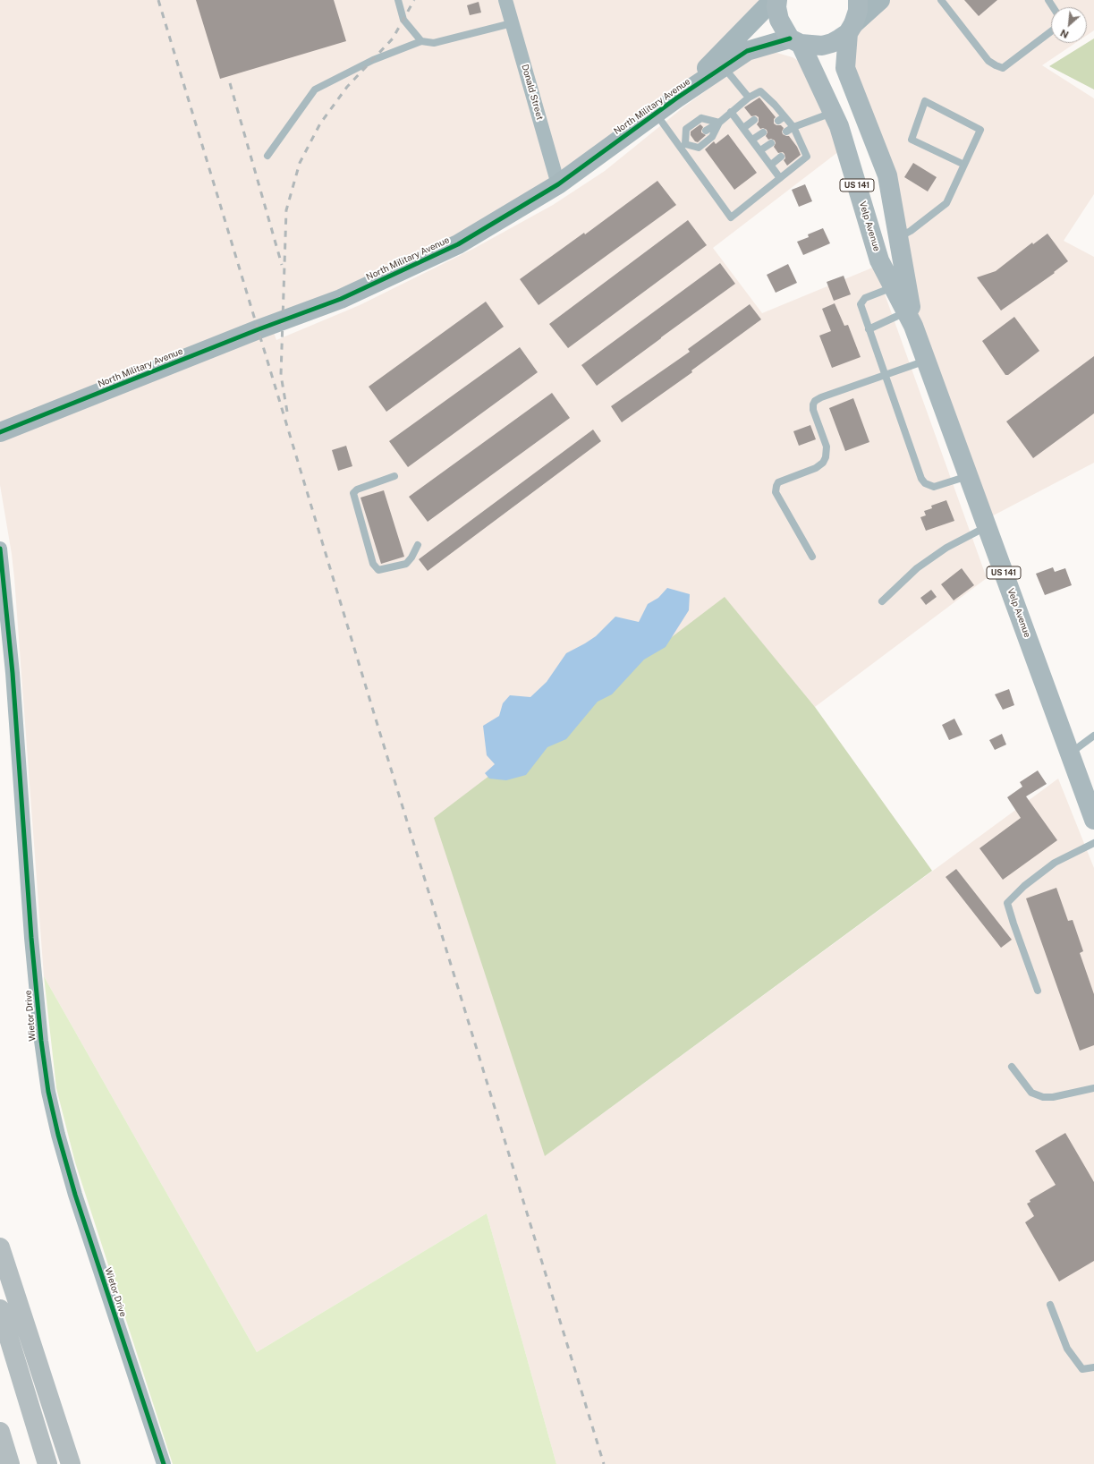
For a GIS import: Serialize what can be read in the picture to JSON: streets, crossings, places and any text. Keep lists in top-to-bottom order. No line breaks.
{"streets":{"main road":["US 141","Velp Avenue"],"street":["Donald Street","North Military Avenue","Wietor Drive"]},"crossings":[["Donald Street","North Military Avenue"],["North Military Avenue","Velp Avenue"]],"north":"bottom left"}
